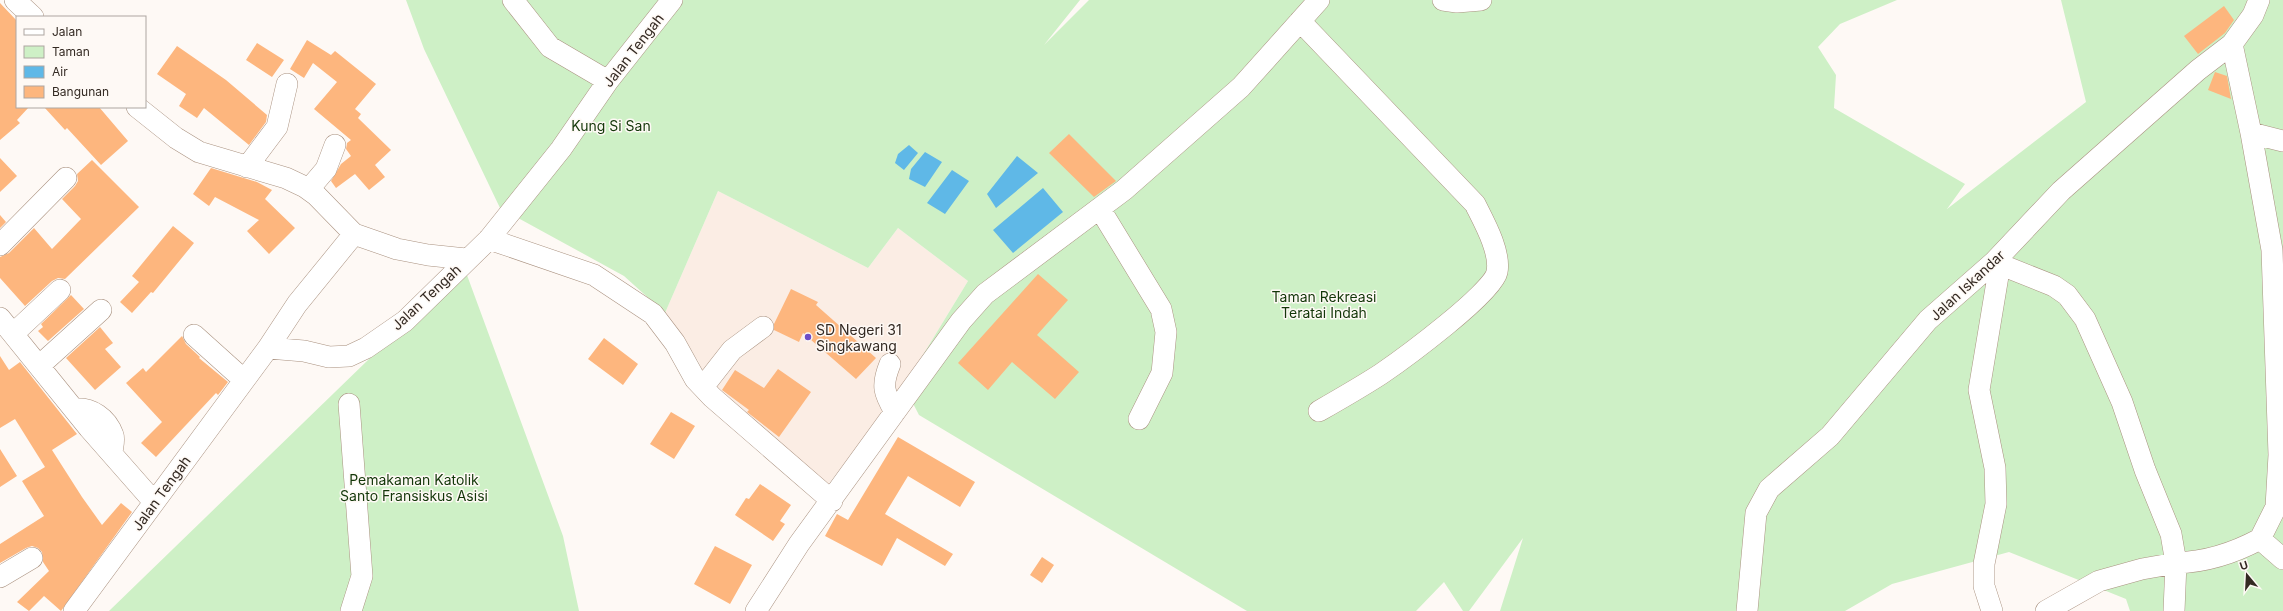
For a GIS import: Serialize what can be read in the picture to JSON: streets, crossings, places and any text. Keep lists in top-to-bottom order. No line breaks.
{"streets":{"street":["Jalan Tengah","Jalan Iskandar"]},"parks":["Kung Si San","Taman Rekreasi Teratai Indah","Pemakaman Katolik Santo Fransiskus Asisi"],"places":["SD Negeri 31 Singkawang"],"legend":["Jalan","Taman","Air","Bangunan"],"north":"top"}
